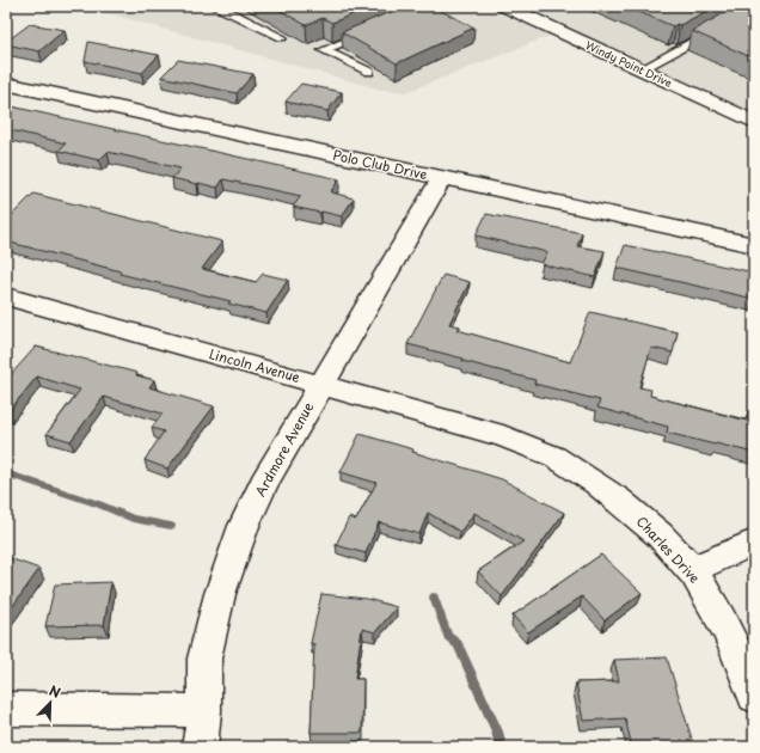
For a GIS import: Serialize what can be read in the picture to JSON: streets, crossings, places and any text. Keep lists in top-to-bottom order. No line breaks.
{"streets":{"street":["Windy Point Drive","Polo Club Drive","Lincoln Avenue","Ardmore Avenue","Charles Drive"]},"crossings":[["Polo Club Drive","Ardmore Avenue"],["Lincoln Avenue","Ardmore Avenue"],["Lincoln Avenue","Charles Drive"]],"north":"top right"}
